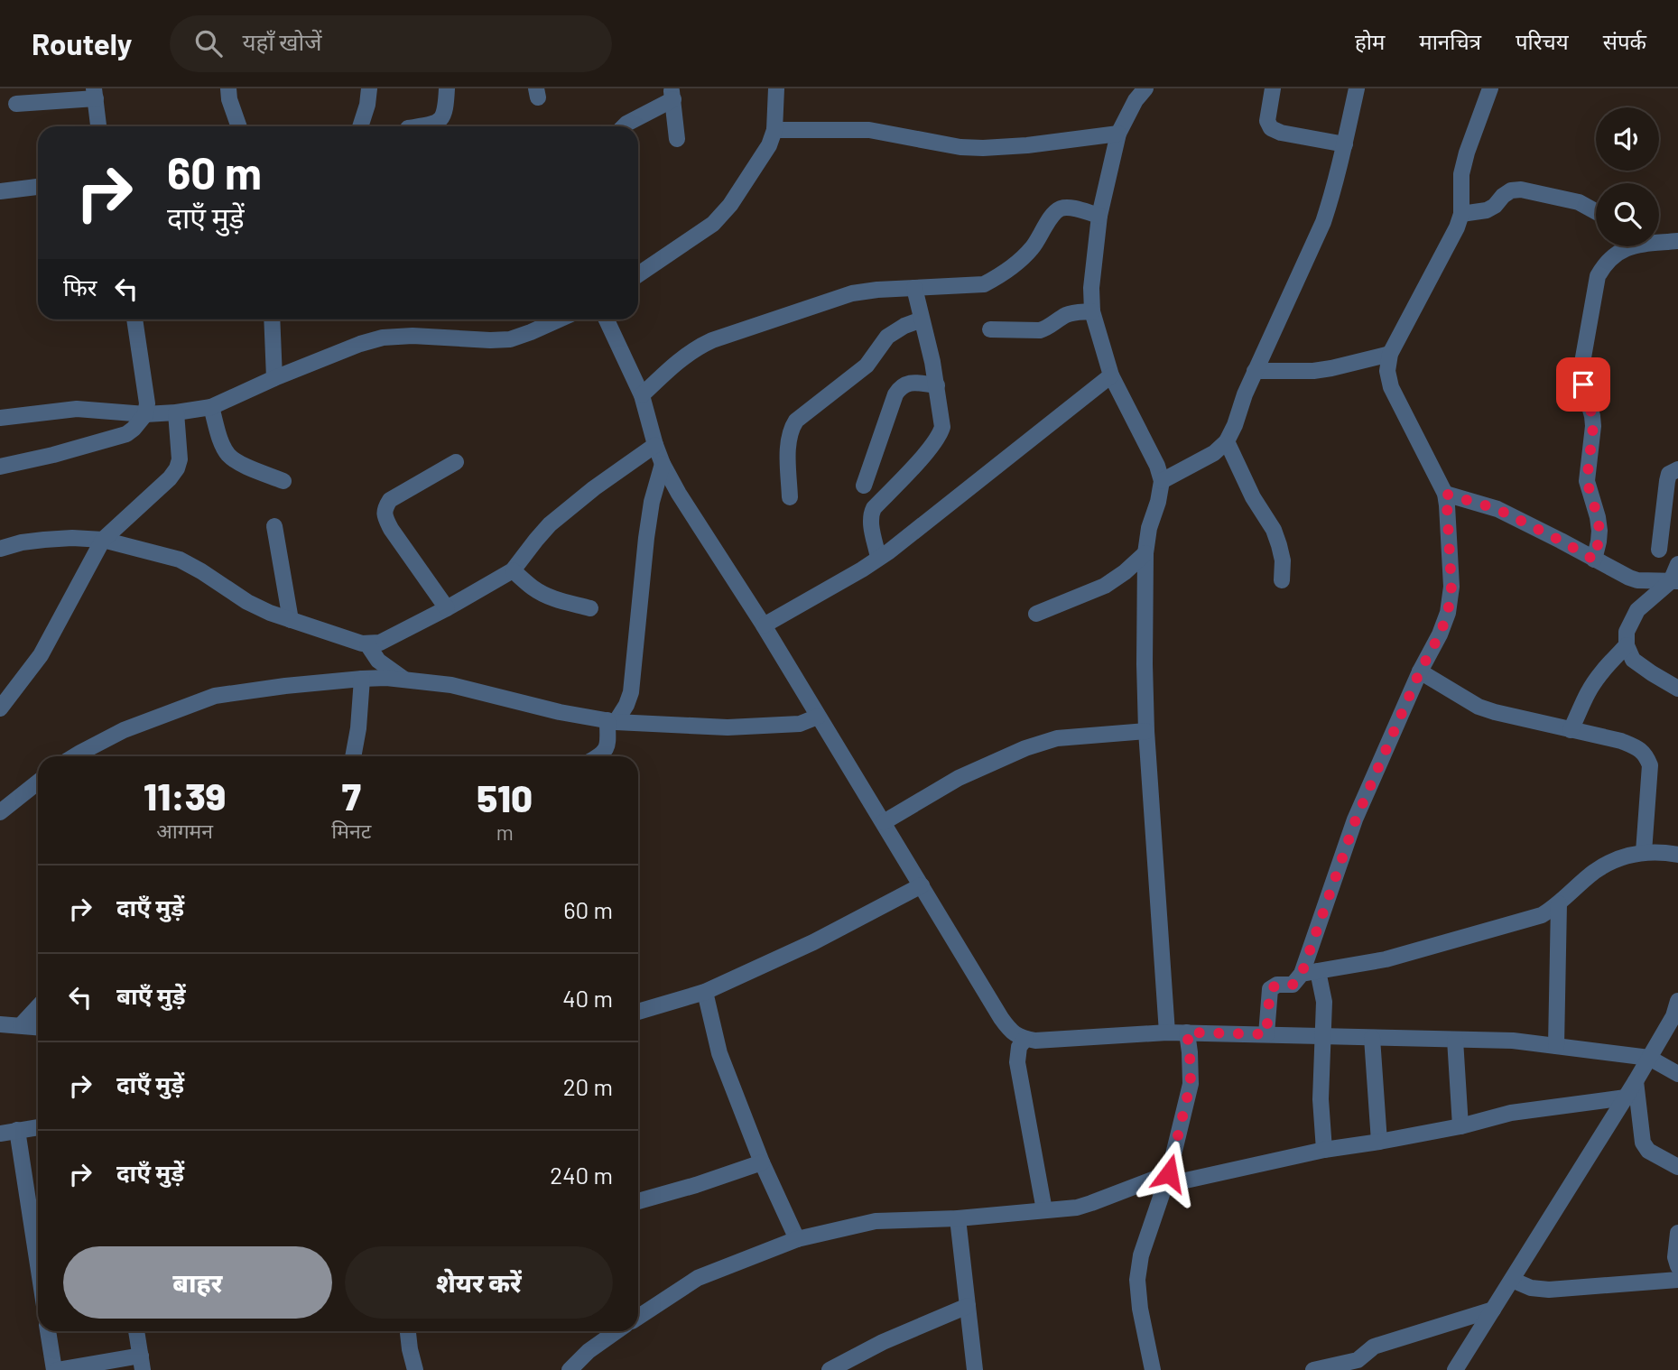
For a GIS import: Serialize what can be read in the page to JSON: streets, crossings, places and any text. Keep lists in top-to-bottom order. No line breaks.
{"page":{"header":"Routely","search":"यहाँ खोजें","nav":["होम","मानचित्र","परिचय","संपर्क"],"turn":["60 m","दाएँ मुड़ें"],"then":"फिर","eta":["11:39","आगमन","7","मिनट","510","m"],"list":[{"name":"दाएँ मुड़ें","value":"60 m"},{"name":"बाएँ मुड़ें","value":"40 m"},{"name":"दाएँ मुड़ें","value":"20 m"},{"name":"दाएँ मुड़ें","value":"240 m"}],"buttons":["बाहर","शेयर करें"]}}
